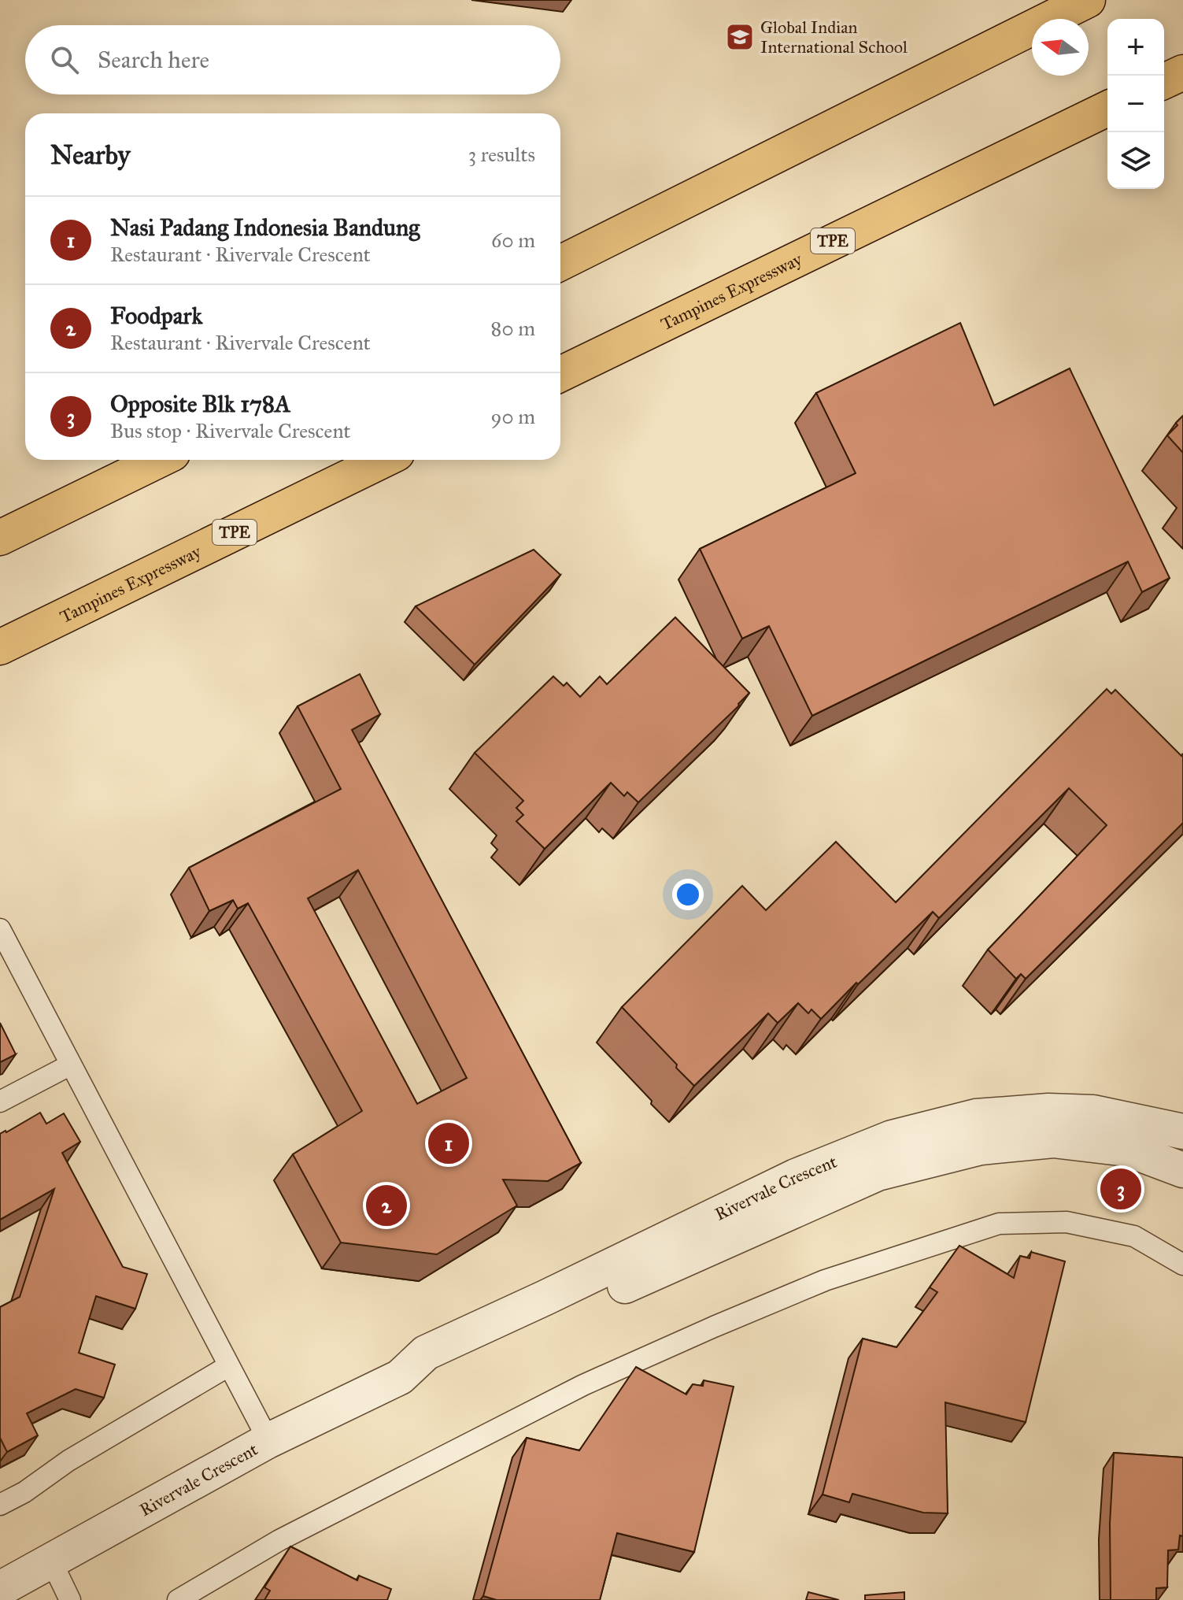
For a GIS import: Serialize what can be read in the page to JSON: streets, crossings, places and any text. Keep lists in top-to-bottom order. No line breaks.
{"streets":{"highway":["TPE","Tampines Expressway"],"street":["Rivervale Crescent"]},"places":{"school or university":["Global Indian International School"]},"north":"left","page":{"map_buttons":["+","−"],"search":"Search here","heading":["Nearby","3 results"],"list":[{"mark":"1","name":"Nasi Padang Indonesia Bandung","note":"Restaurant · Rivervale Crescent","value":"60 m"},{"mark":"2","name":"Foodpark","note":"Restaurant · Rivervale Crescent","value":"80 m"},{"mark":"3","name":"Opposite Blk 178A","note":"Bus stop · Rivervale Crescent","value":"90 m"}],"pins":["1","3","2"]}}
